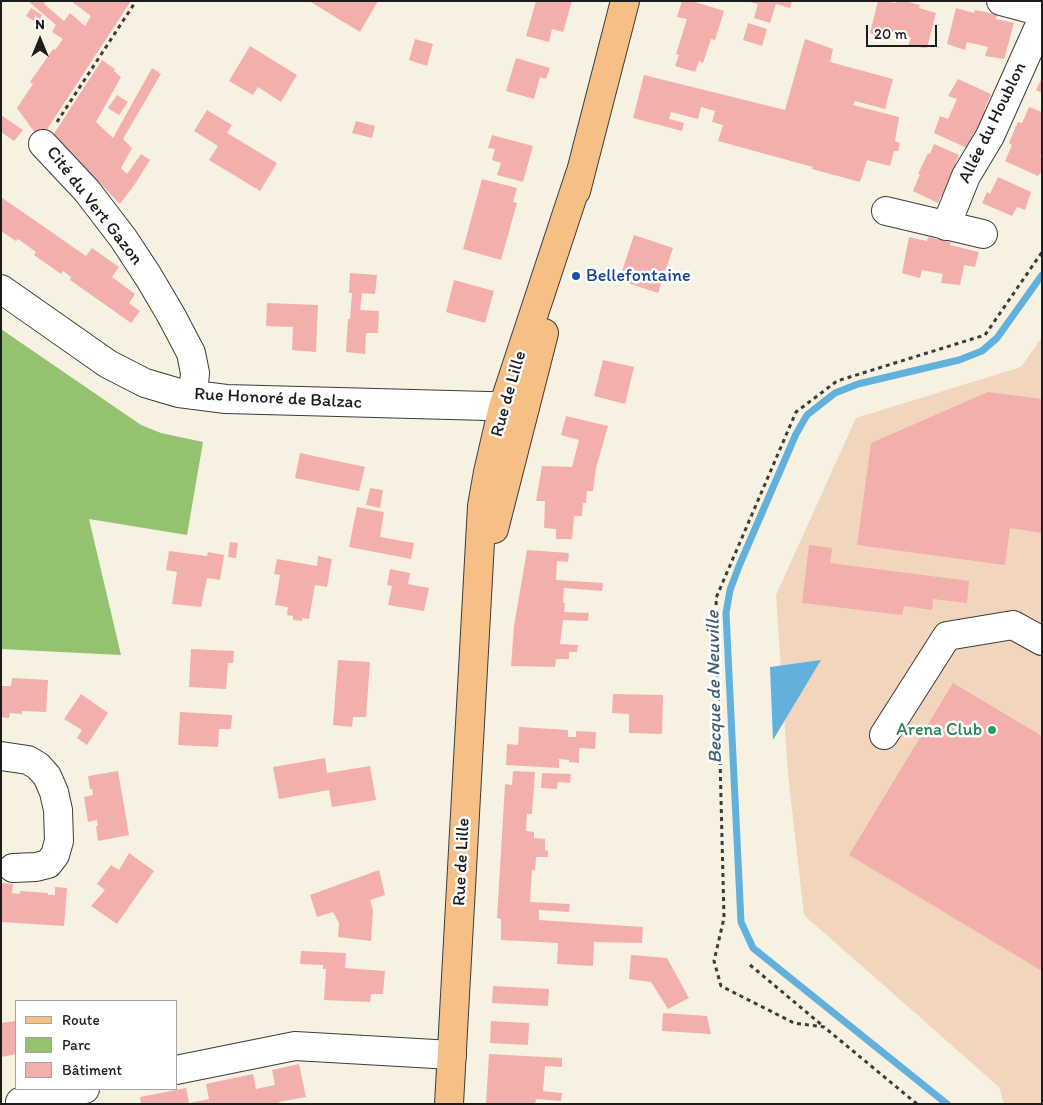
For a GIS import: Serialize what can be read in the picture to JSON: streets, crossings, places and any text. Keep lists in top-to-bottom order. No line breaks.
{"streets":{"main road":["Rue de Lille"],"street":["Allée du Houblon","Cité du Vert Gazon","Rue Honoré de Balzac"]},"crossings":[["Cité du Vert Gazon","Rue Honoré de Balzac"],["Rue de Lille","Rue Honoré de Balzac"]],"water":["Becque de Neuville"],"places":["Bellefontaine","Arena Club"],"legend":["Route","Parc","Bâtiment"],"scale_bar":"20 m","north":"top"}
